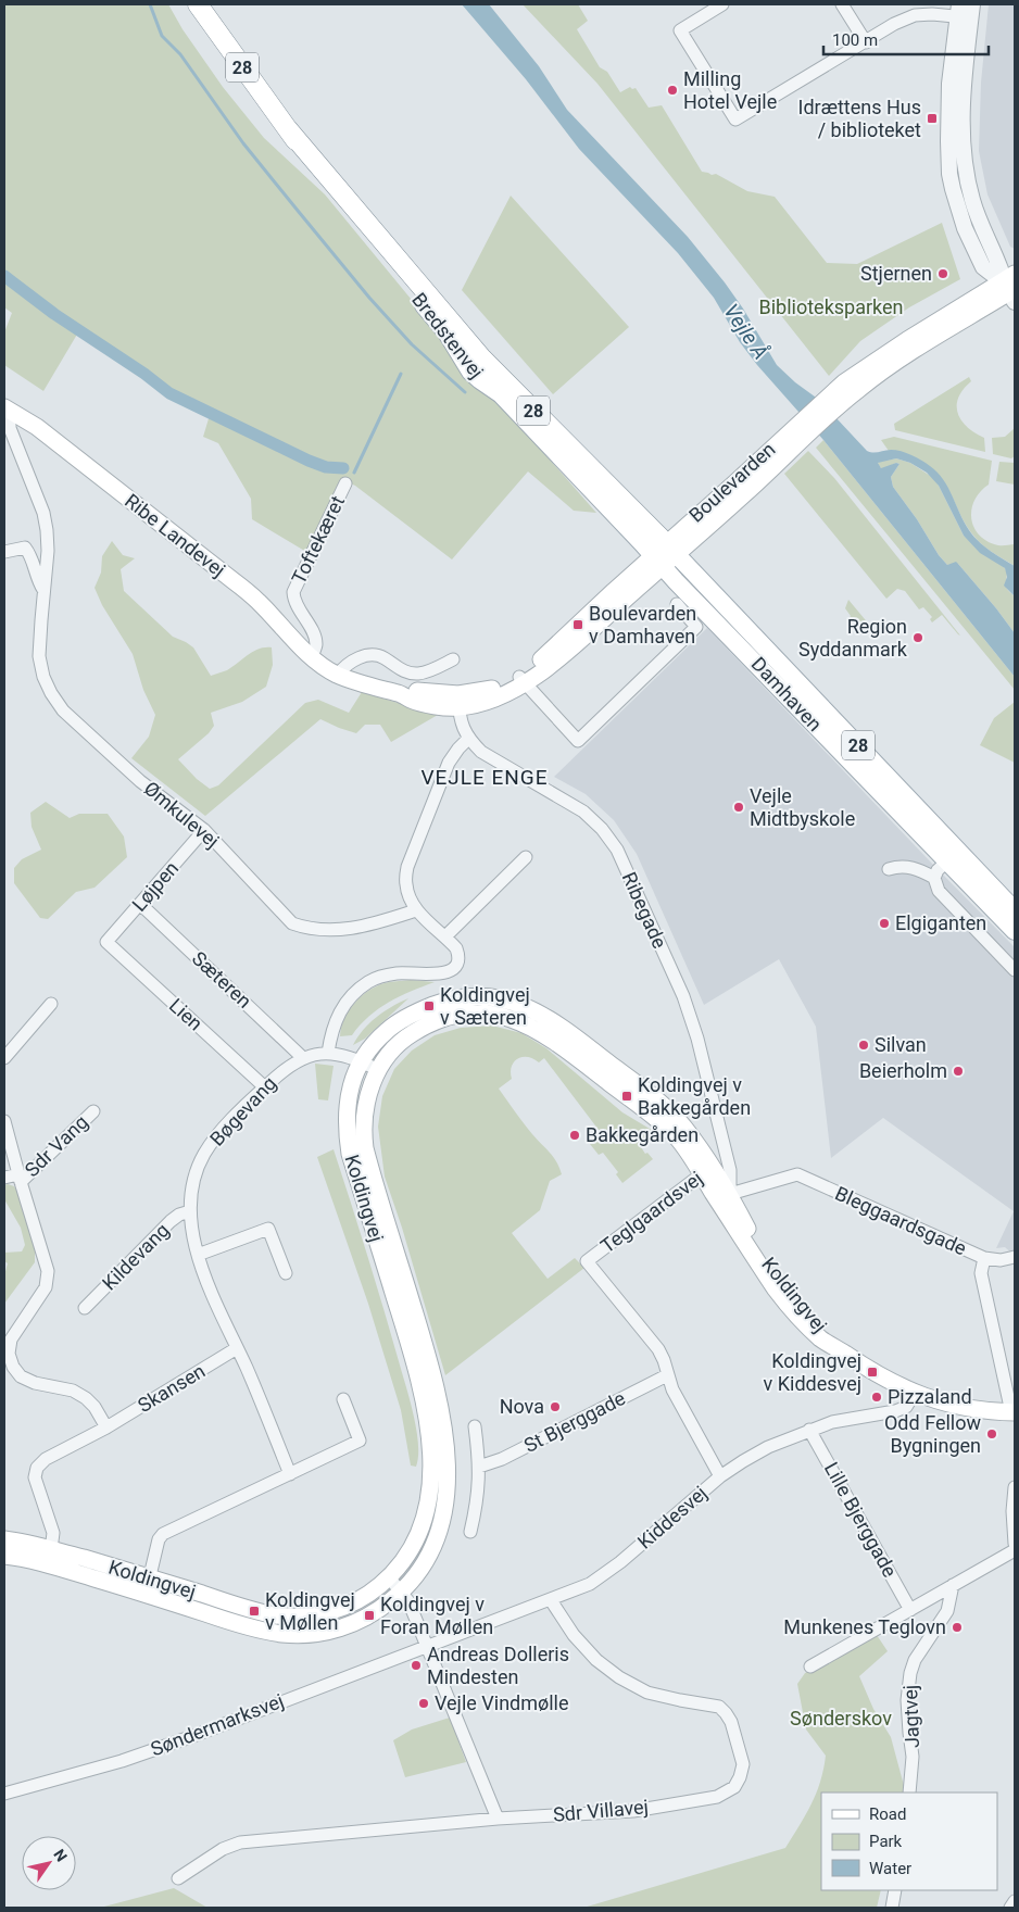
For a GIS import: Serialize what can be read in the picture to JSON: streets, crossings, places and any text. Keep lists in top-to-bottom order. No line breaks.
{"streets":{"highway":["28","Bredstenvej"],"main road":["Boulevarden","Ribe Landevej","Damhaven","Koldingvej"],"street":["Toftekæret","Ømkulevej","Løjpen","Ribegade","Sæteren","Lien","Bøgevang","Sdr Vang","Teglgaardsvej","Bleggaardsgade","Kildevang","Skansen","St Bjerggade","Kiddesvej","Lille Bjerggade","Jagtvej","Søndermarksvej","Sdr Villavej"]},"crossings":[["Bredstenvej","Boulevarden"],["Bredstenvej","Damhaven"],["Boulevarden","Ribe Landevej"],["Boulevarden","Damhaven"],["Ribe Landevej","Toftekæret"],["Ribe Landevej","Ømkulevej"],["Ømkulevej","Løjpen"],["Løjpen","Sæteren"],["Løjpen","Lien"],["Ribegade","Koldingvej"],["Ribegade","Bleggaardsgade"],["Sæteren","Bøgevang"],["Lien","Bøgevang"],["Bøgevang","Koldingvej"],["Bøgevang","Kildevang"],["Bøgevang","Skansen"],["Sdr Vang","Skansen"],["Koldingvej","Teglgaardsvej"],["Koldingvej","Bleggaardsgade"],["Koldingvej","Kiddesvej"],["Teglgaardsvej","St Bjerggade"],["Teglgaardsvej","Kiddesvej"],["Kiddesvej","Lille Bjerggade"],["Kiddesvej","Søndermarksvej"],["Kiddesvej","Sdr Villavej"]],"districts":["VEJLE ENGE"],"water":["Vejle Å"],"parks":["Biblioteksparken","Sønderskov"],"places":{"other":["Milling Hotel Vejle","Stjernen","Region Syddanmark","Vejle Midtbyskole","Elgiganten","Silvan","Beierholm","Bakkegården","Pizzaland","Nova","Odd Fellow Bygningen","Munkenes Teglovn","Andreas Dolleris Mindesten","Vejle Vindmølle"],"transit":["Idrættens Hus / biblioteket","Boulevarden v Damhaven","Koldingvej v Sæteren","Koldingvej v Bakkegården","Koldingvej v Kiddesvej","Koldingvej v Møllen","Koldingvej v Foran Møllen"]},"legend":["Road","Park","Water"],"scale_bar":"100 m","north":"top right"}
